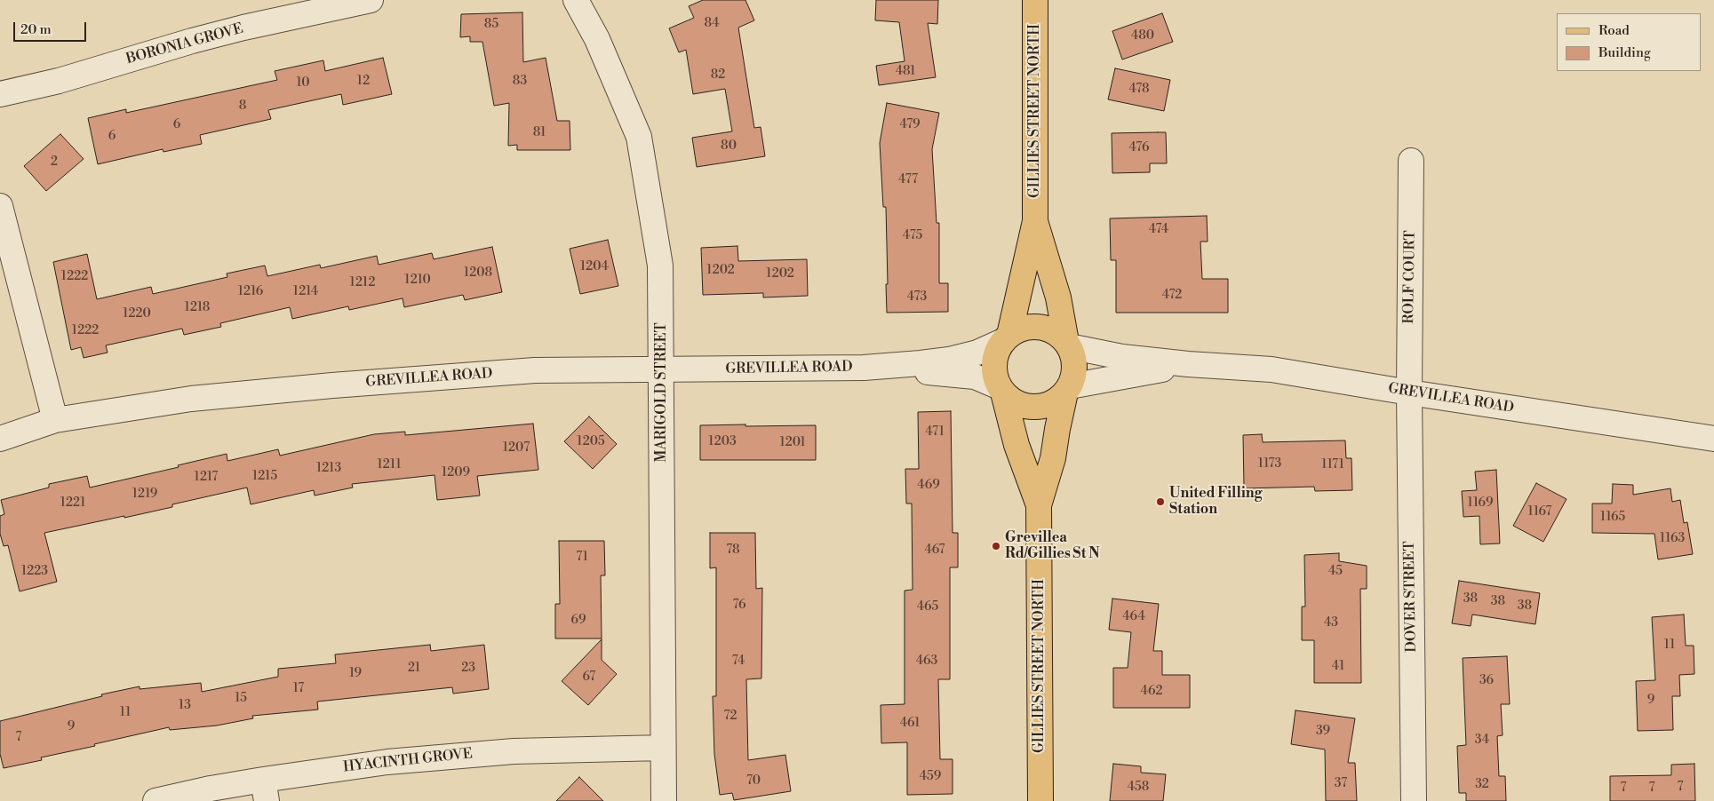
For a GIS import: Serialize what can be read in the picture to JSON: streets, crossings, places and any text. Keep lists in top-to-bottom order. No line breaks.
{"streets":{"main road":["GILLIES STREET NORTH"],"street":["BORONIA GROVE","ROLF COURT","GREVILLEA ROAD","MARIGOLD STREET","DOVER STREET","HYACINTH GROVE"]},"crossings":[["GILLIES STREET NORTH","GREVILLEA ROAD"],["ROLF COURT","GREVILLEA ROAD"],["ROLF COURT","DOVER STREET"],["GREVILLEA ROAD","MARIGOLD STREET"],["GREVILLEA ROAD","DOVER STREET"],["MARIGOLD STREET","HYACINTH GROVE"]],"places":["United Filling Station","Grevillea Rd/Gillies St N"],"house_numbers":["84","85","480","481","82","12","83","10","478","8","6","479","81","6","80","476","2","477","474","475","1204","1202","1208","1202","1222","1210","1212","1216","1214","472","473","1218","1220","1222","471","1205","1203","1201","1207","1173","1211","1171","1213","1209","1215","1217","469","1219","1221","1169","1167","1165","1163","78","467","71","1223","45","38","38","76","38","465","464","69","43","11","74","463","41","21","23","19","67","36","17","462","15","9","13","11","72","461","9","39","7","34","459","70","37","32","458","7","7","7"],"legend":["Road","Building"],"scale_bar":"20 m"}
